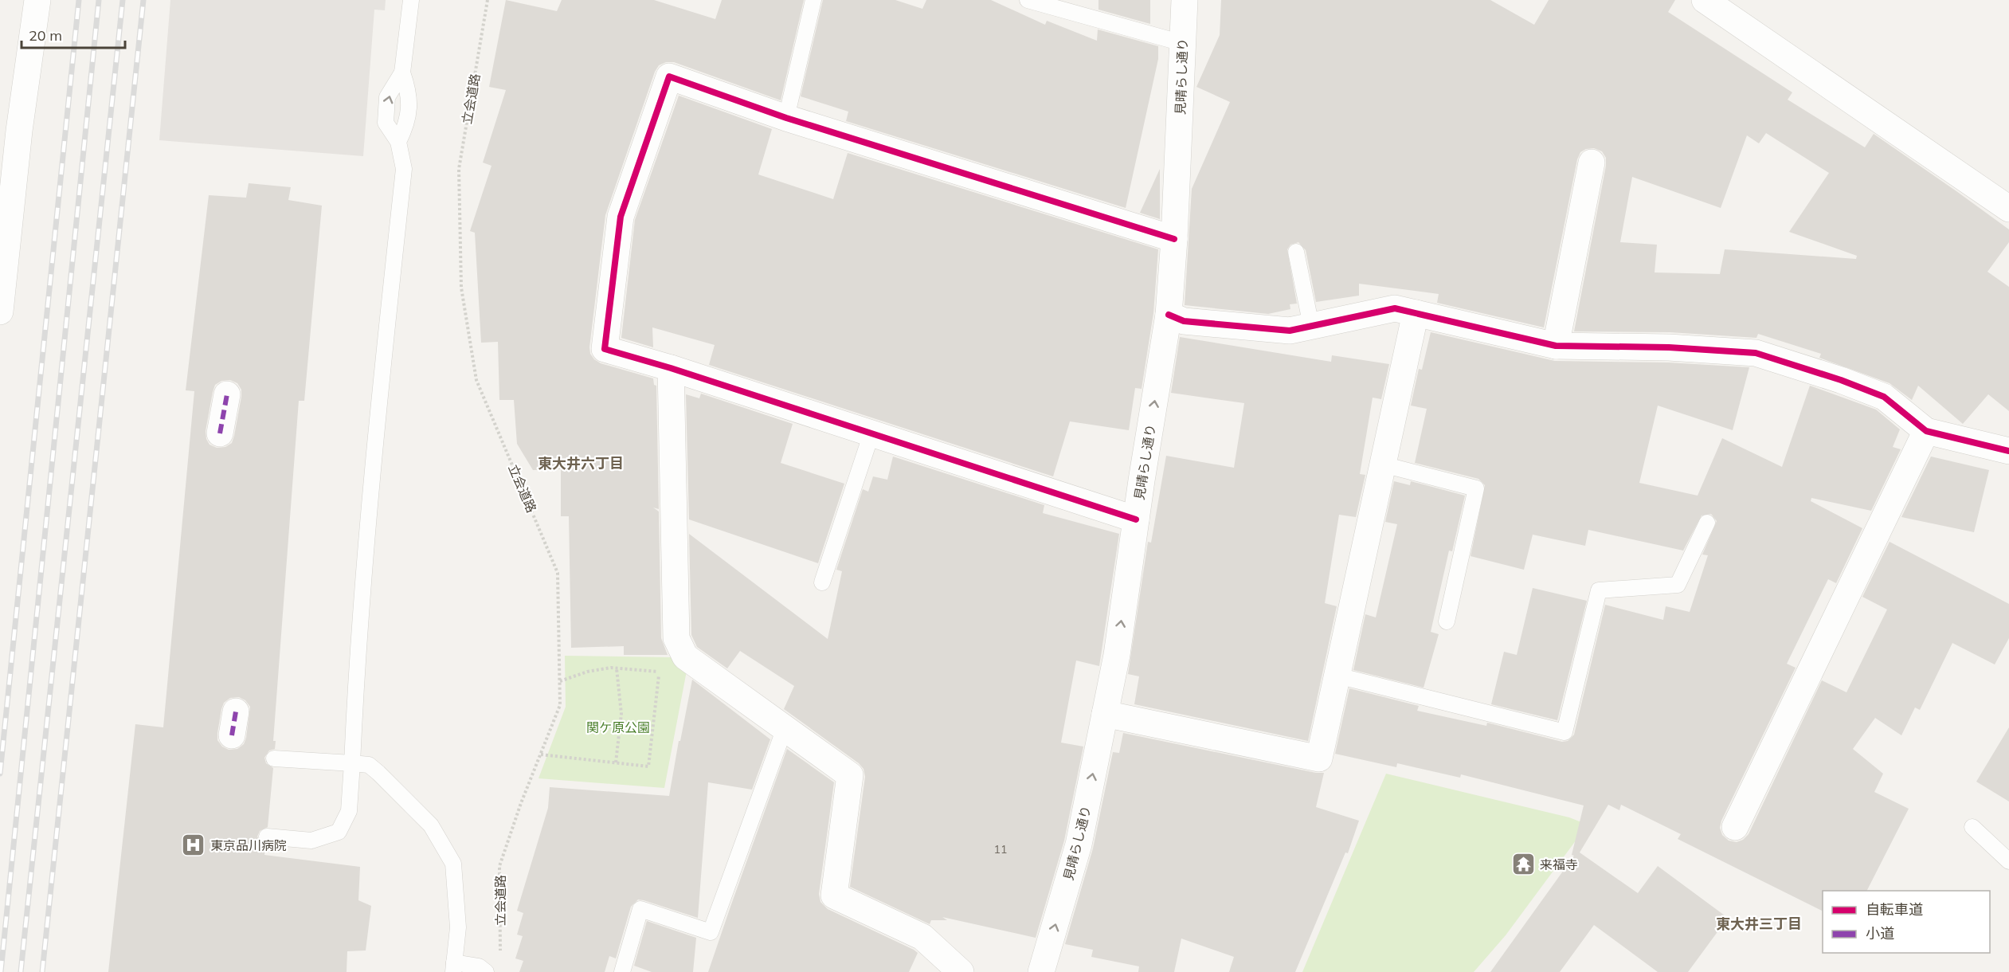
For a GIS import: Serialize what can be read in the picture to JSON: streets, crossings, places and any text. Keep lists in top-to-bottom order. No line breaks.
{"streets":{"street":["見晴らし通り"],"path":["立会道路"]},"districts":["東大井六丁目","東大井三丁目"],"parks":["関ケ原公園"],"places":{"hospital":["東京品川病院"],"temple":["来福寺"]},"house_numbers":["11"],"legend":["自転車道","小道"],"scale_bar":"20 m"}
